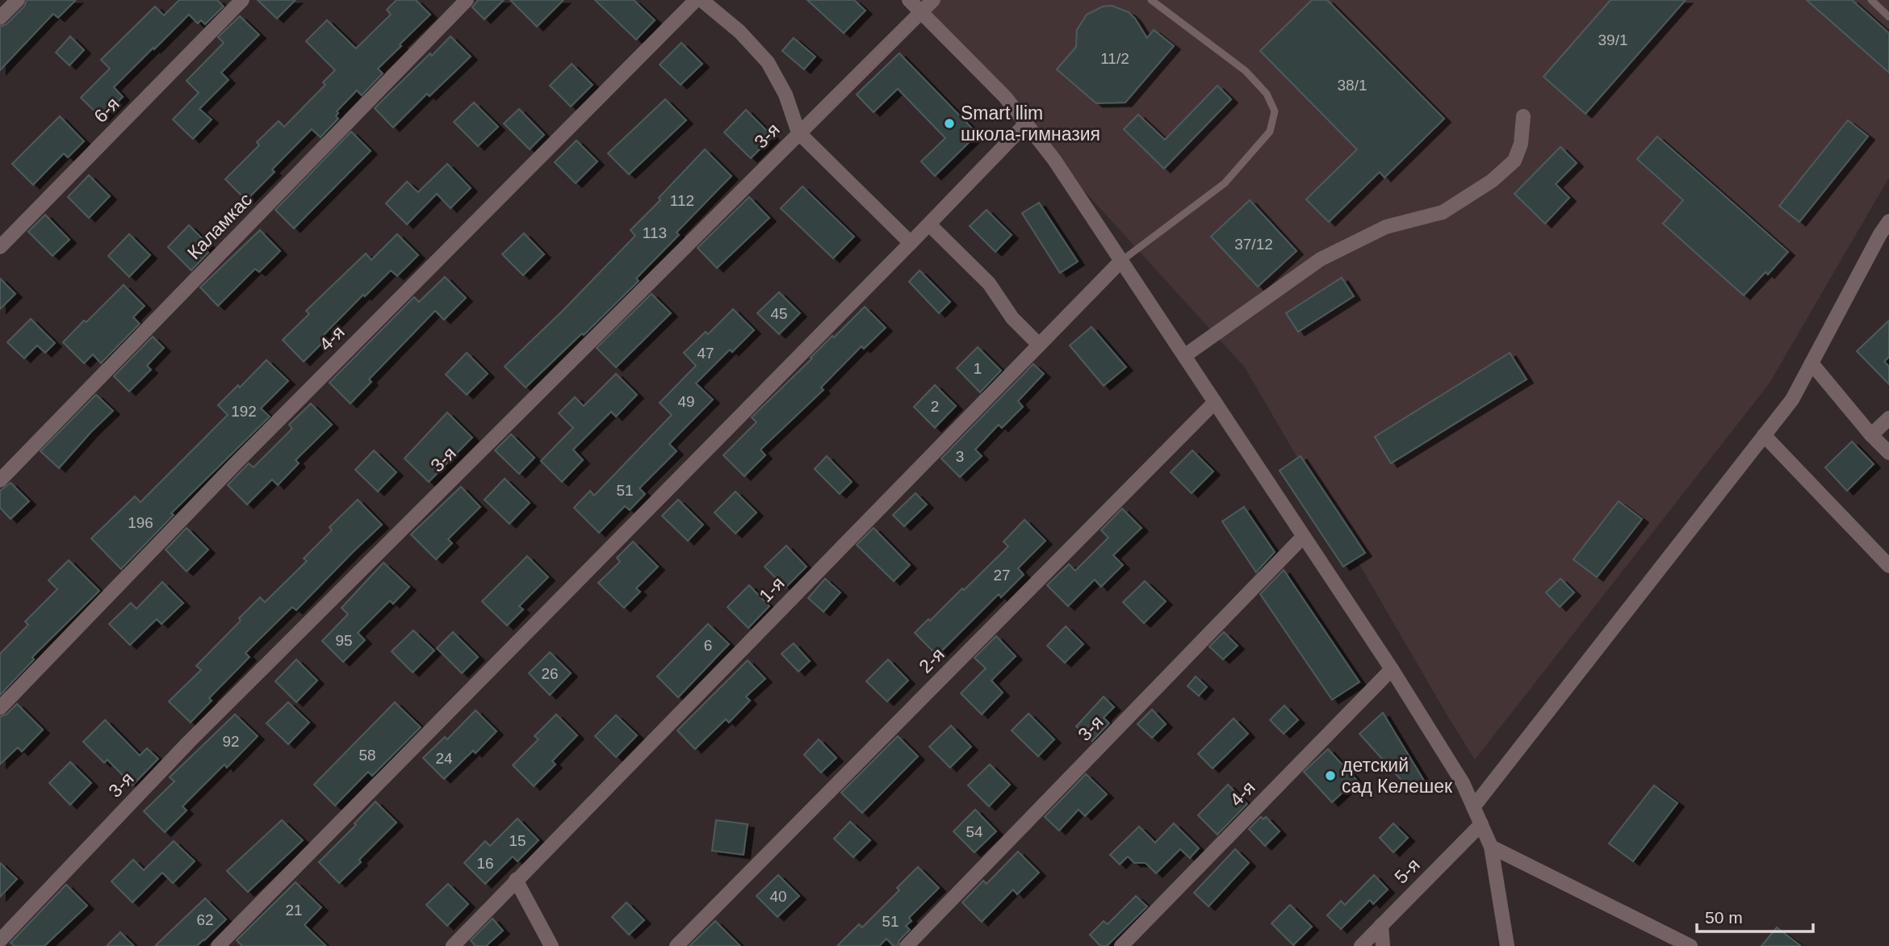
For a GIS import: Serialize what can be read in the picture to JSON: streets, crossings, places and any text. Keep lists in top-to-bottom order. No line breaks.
{"streets":{"street":["6-я","3-я","Каламкас","4-я","1-я","2-я","5-я"]},"places":["Smart llim школа-гимназия","детский сад Келешек"],"house_numbers":["39/1","11/2","38/1","112","113","37/12","45","47","1","49","2","192","3","51","196","27","95","6","26","92","58","24","54","15","16","40","21","62","51"],"scale_bar":"50 m"}
